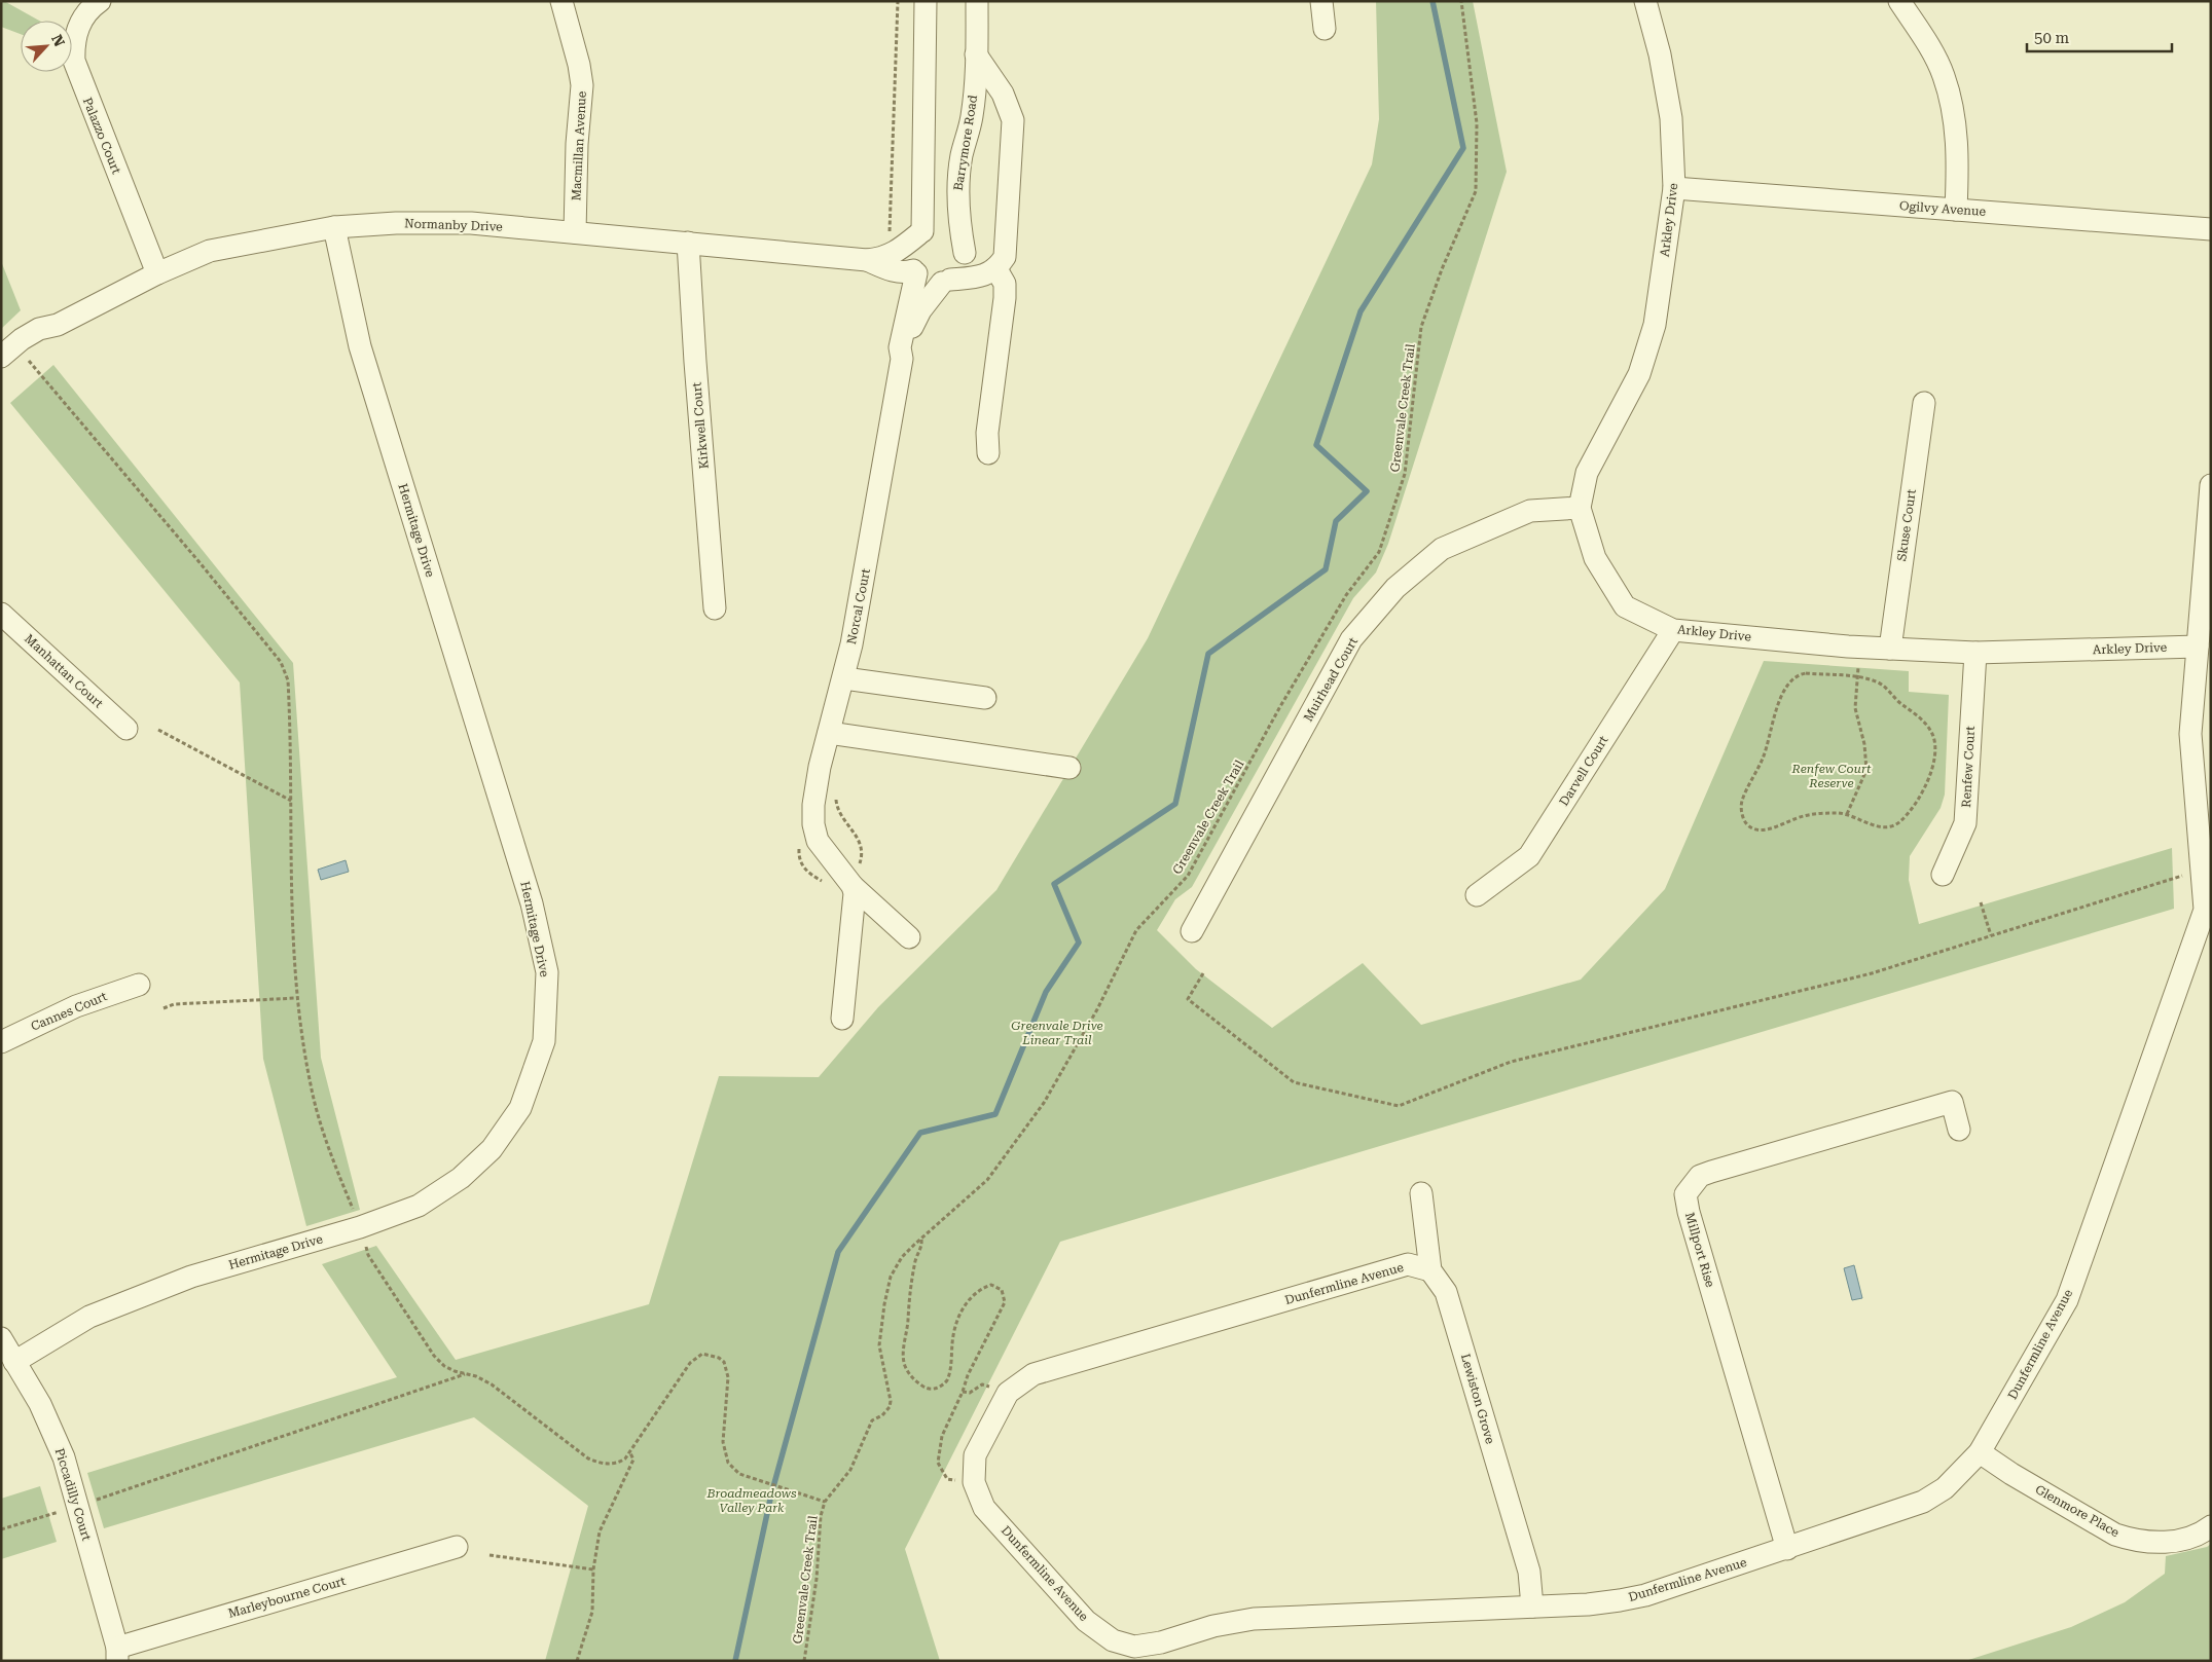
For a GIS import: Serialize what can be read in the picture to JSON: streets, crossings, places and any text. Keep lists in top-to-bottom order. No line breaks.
{"streets":{"street":["Palazzo Court","Barrymore Road","Macmillan Avenue","Ogilvy Avenue","Arkley Drive","Normanby Drive","Kirkwell Court","Skuse Court","Hermitage Drive","Norcal Court","Manhattan Court","Muirhead Court","Renfew Court","Darvell Court","Cannes Court","Millport Rise","Dunfermline Avenue","Lewiston Grove","Piccadilly Court","Glenmore Place","Marleybourne Court"],"path":["Greenvale Creek Trail"]},"crossings":[["Palazzo Court","Normanby Drive"],["Barrymore Road","Normanby Drive"],["Barrymore Road","Norcal Court"],["Macmillan Avenue","Normanby Drive"],["Ogilvy Avenue","Arkley Drive"],["Arkley Drive","Skuse Court"],["Arkley Drive","Muirhead Court"],["Arkley Drive","Renfew Court"],["Arkley Drive","Darvell Court"],["Arkley Drive","Dunfermline Avenue"],["Normanby Drive","Kirkwell Court"],["Normanby Drive","Hermitage Drive"],["Normanby Drive","Norcal Court"],["Hermitage Drive","Piccadilly Court"],["Millport Rise","Dunfermline Avenue"],["Dunfermline Avenue","Lewiston Grove"],["Dunfermline Avenue","Glenmore Place"],["Piccadilly Court","Marleybourne Court"]],"parks":["Renfew Court Reserve","Greenvale Drive Linear Trail","Broadmeadows Valley Park"],"scale_bar":"50 m","north":"top right"}
